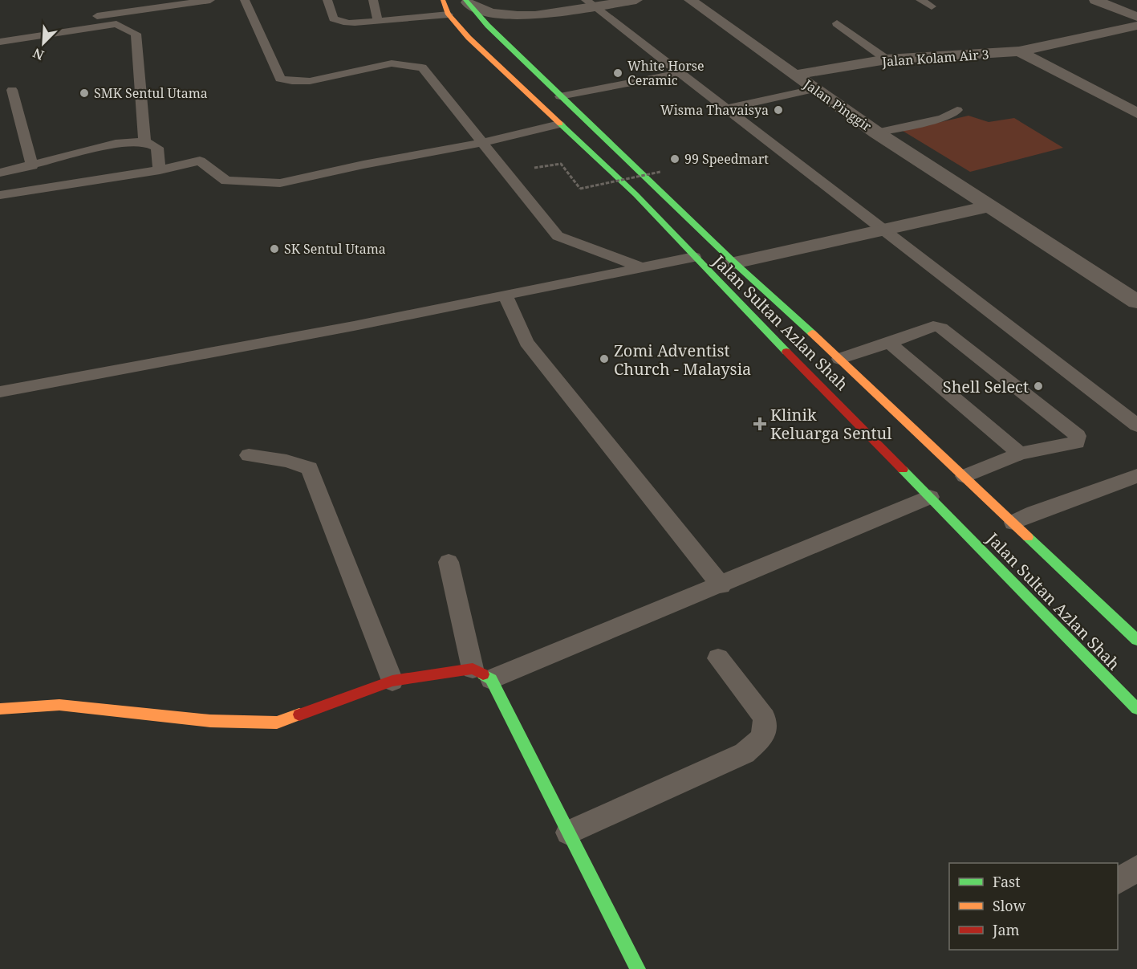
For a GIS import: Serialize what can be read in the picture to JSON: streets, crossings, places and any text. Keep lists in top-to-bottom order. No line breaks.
{"streets":{"main road":["Jalan Sultan Azlan Shah"],"street":["Jalan Kolam Air 3","Jalan Pinggir"]},"crossings":[["Jalan Kolam Air 3","Jalan Pinggir"]],"places":{"other":["White Horse Ceramic","SMK Sentul Utama","Wisma Thavaisya","99 Speedmart","SK Sentul Utama","Zomi Adventist Church - Malaysia","Shell Select"],"health":["Klinik Keluarga Sentul"]},"legend":["Fast","Slow","Jam"],"north":"bottom left"}
